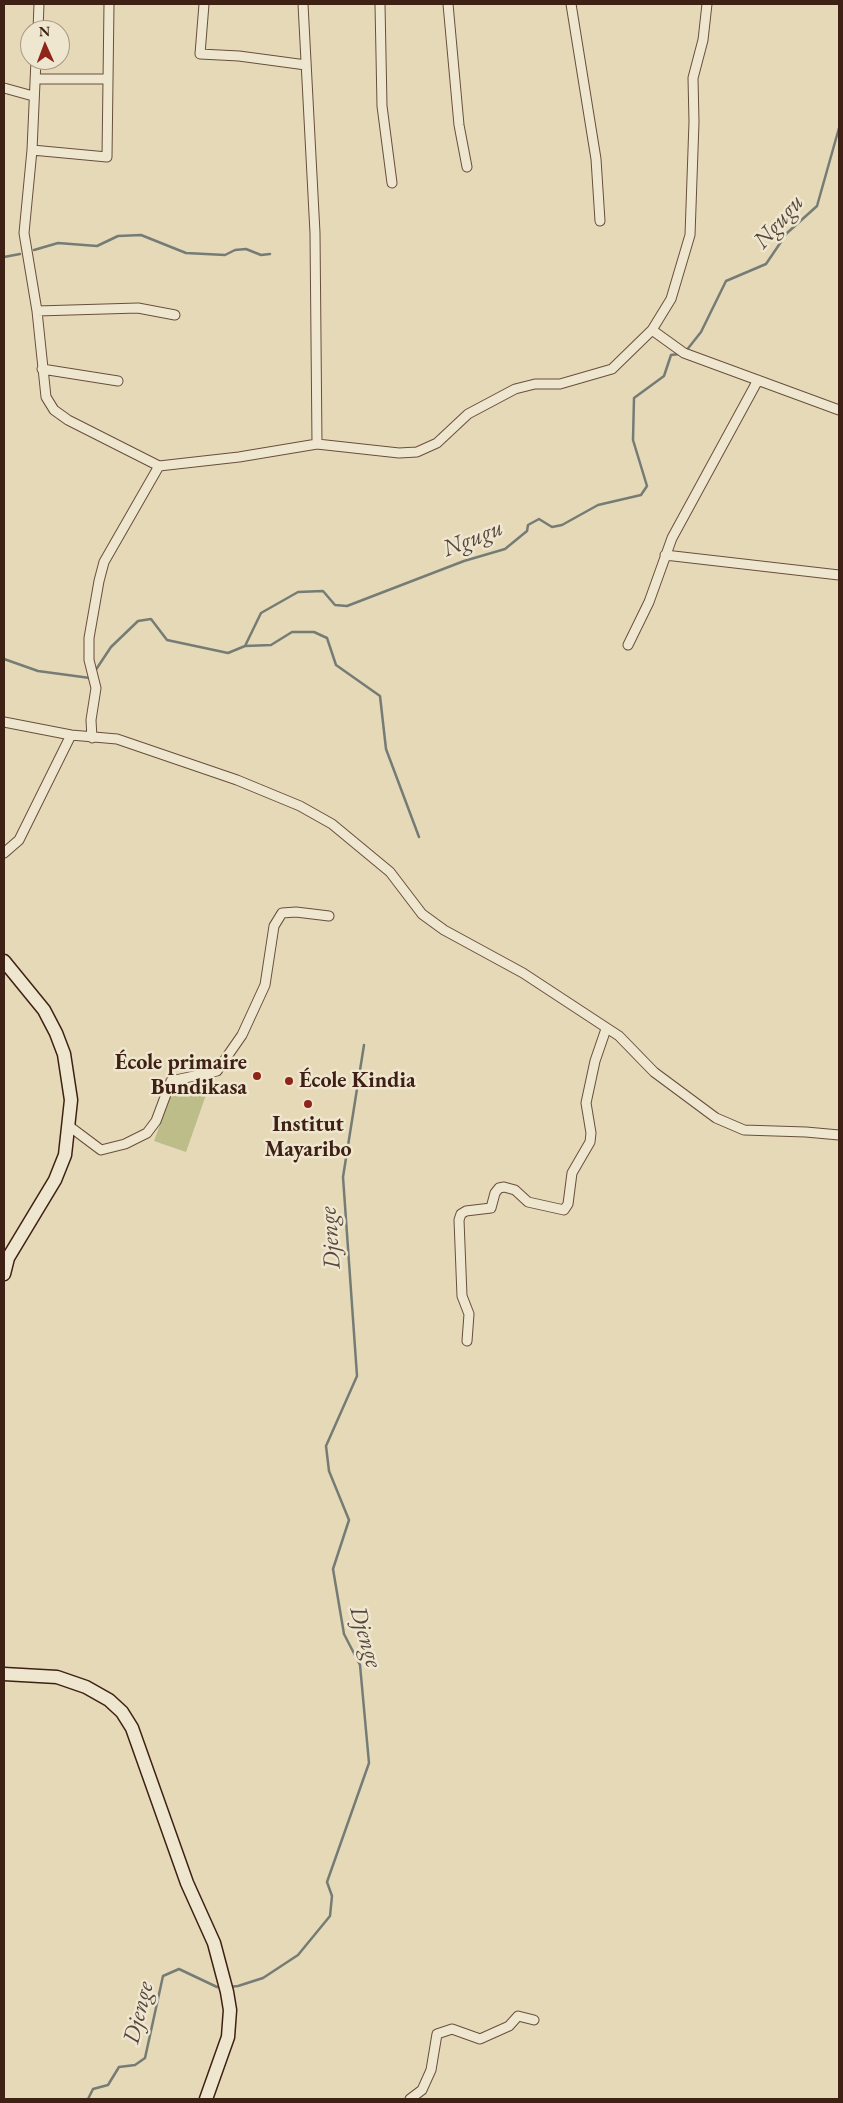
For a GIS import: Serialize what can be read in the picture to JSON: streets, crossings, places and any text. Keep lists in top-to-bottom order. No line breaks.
{"water":["Ngugu","Djenge"],"places":["École primaire Bundikasa","École Kindia","Institut Mayaribo"],"north":"top"}
